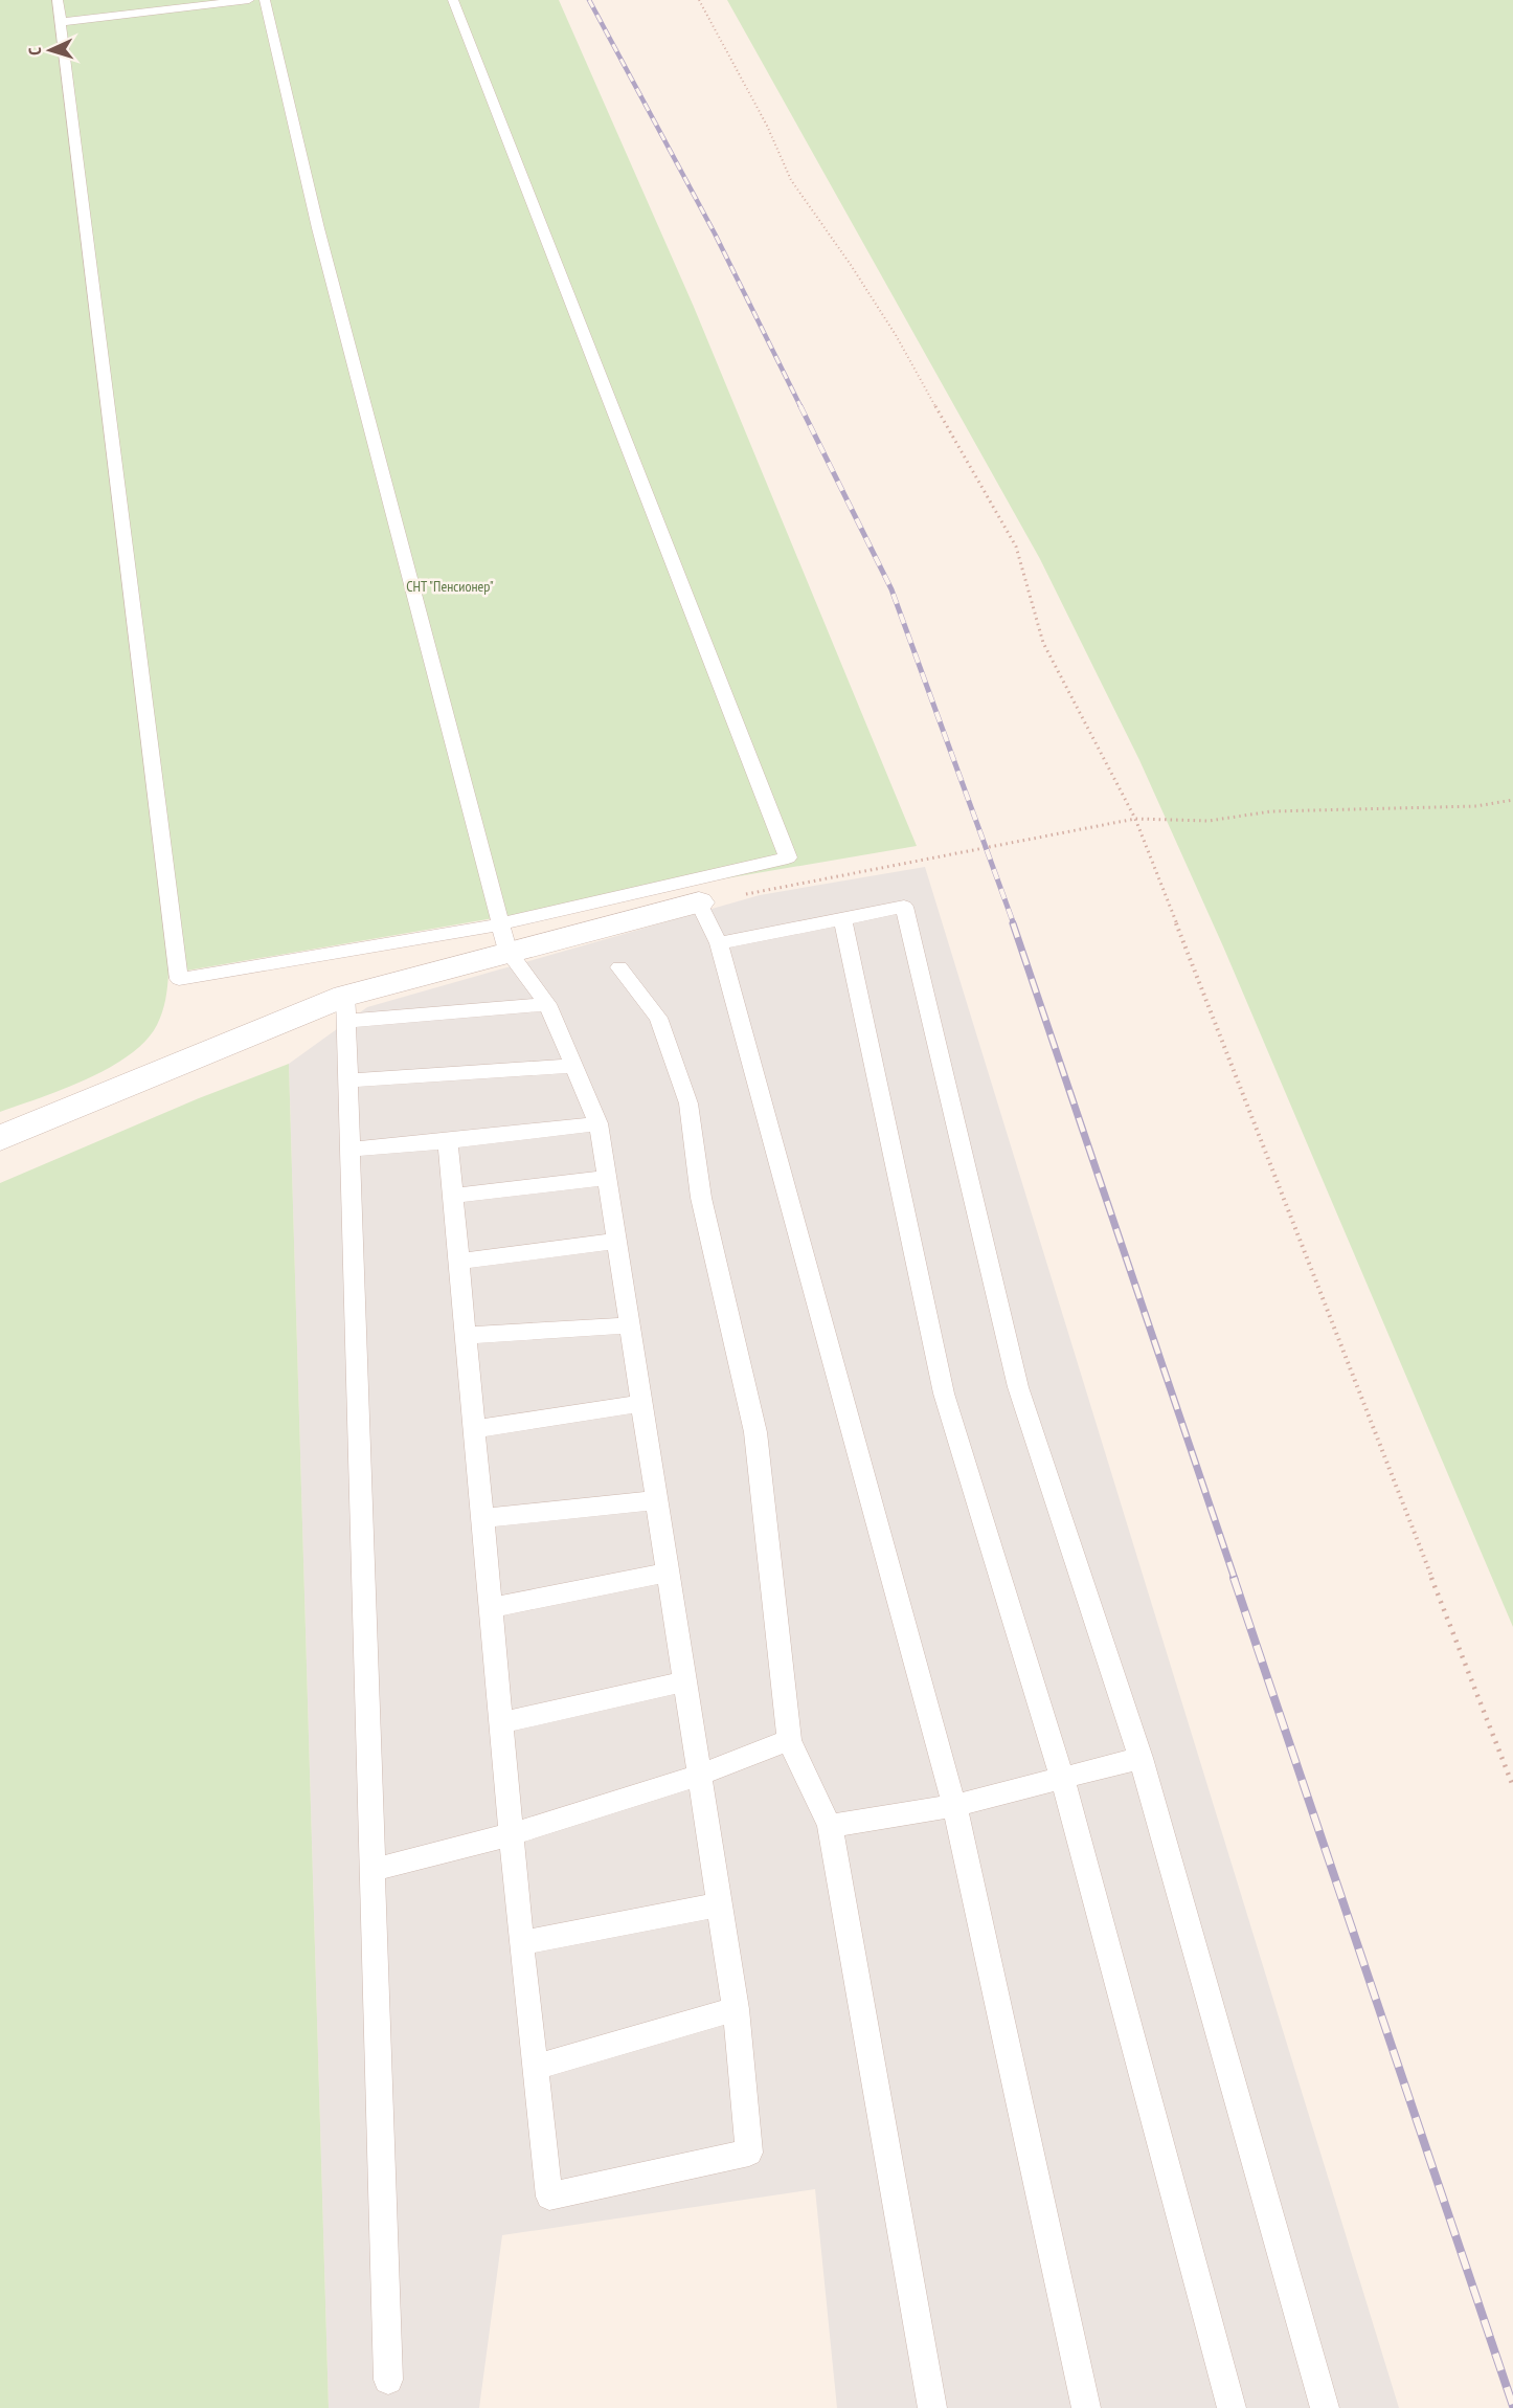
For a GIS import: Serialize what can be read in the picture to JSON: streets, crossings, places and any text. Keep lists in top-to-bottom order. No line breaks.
{"parks":["СНТ \"Пенсионер\""],"north":"left"}
